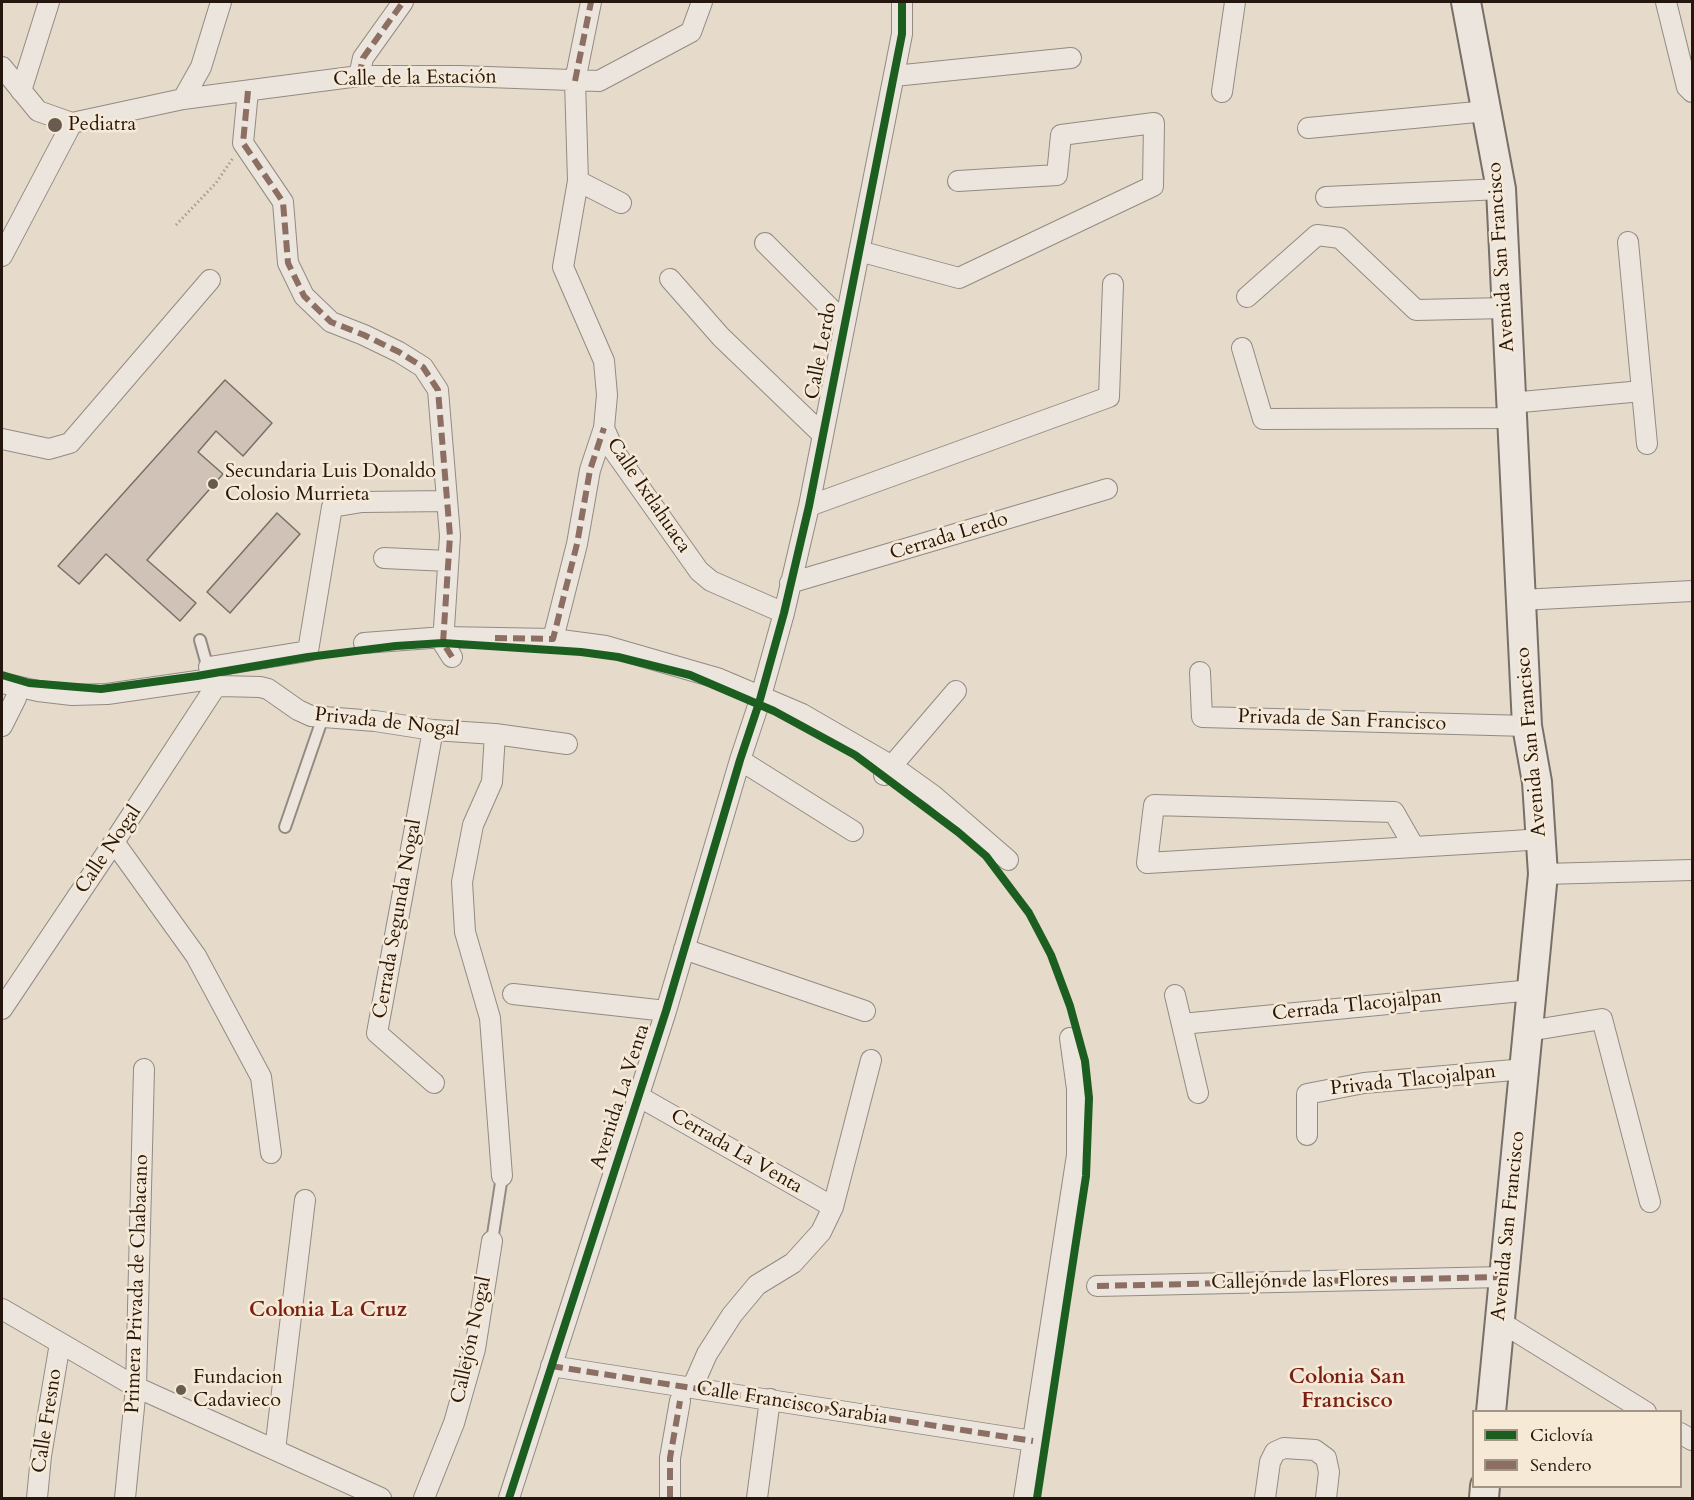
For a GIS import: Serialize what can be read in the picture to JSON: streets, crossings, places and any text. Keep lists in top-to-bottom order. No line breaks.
{"streets":{"street":["Calle de la Estación","Avenida San Francisco","Calle Lerdo","Calle Ixtlahuaca","Cerrada Lerdo","Privada de San Francisco","Privada de Nogal","Calle Nogal","Cerrada Segunda Nogal","Cerrada Tlacojalpan","Privada Tlacojalpan","Avenida La Venta","Cerrada La Venta","Callejón de las Flores","Primera Privada de Chabacano","Callejón Nogal","Calle Francisco Sarabia","Calle Fresno"]},"crossings":[["Calle de la Estación","Calle Ixtlahuaca"],["Avenida San Francisco","Privada de San Francisco"],["Avenida San Francisco","Cerrada Tlacojalpan"],["Avenida San Francisco","Privada Tlacojalpan"],["Avenida San Francisco","Callejón de las Flores"],["Calle Lerdo","Calle Ixtlahuaca"],["Calle Lerdo","Cerrada Lerdo"],["Calle Lerdo","Avenida La Venta"],["Privada de Nogal","Calle Nogal"],["Privada de Nogal","Cerrada Segunda Nogal"],["Avenida La Venta","Cerrada La Venta"],["Avenida La Venta","Calle Francisco Sarabia"]],"districts":["Colonia La Cruz","Colonia San Francisco"],"places":["Pediatra","Secundaria Luis Donaldo Colosio Murrieta","Fundacion Cadavieco"],"legend":["Ciclovía","Sendero"]}
